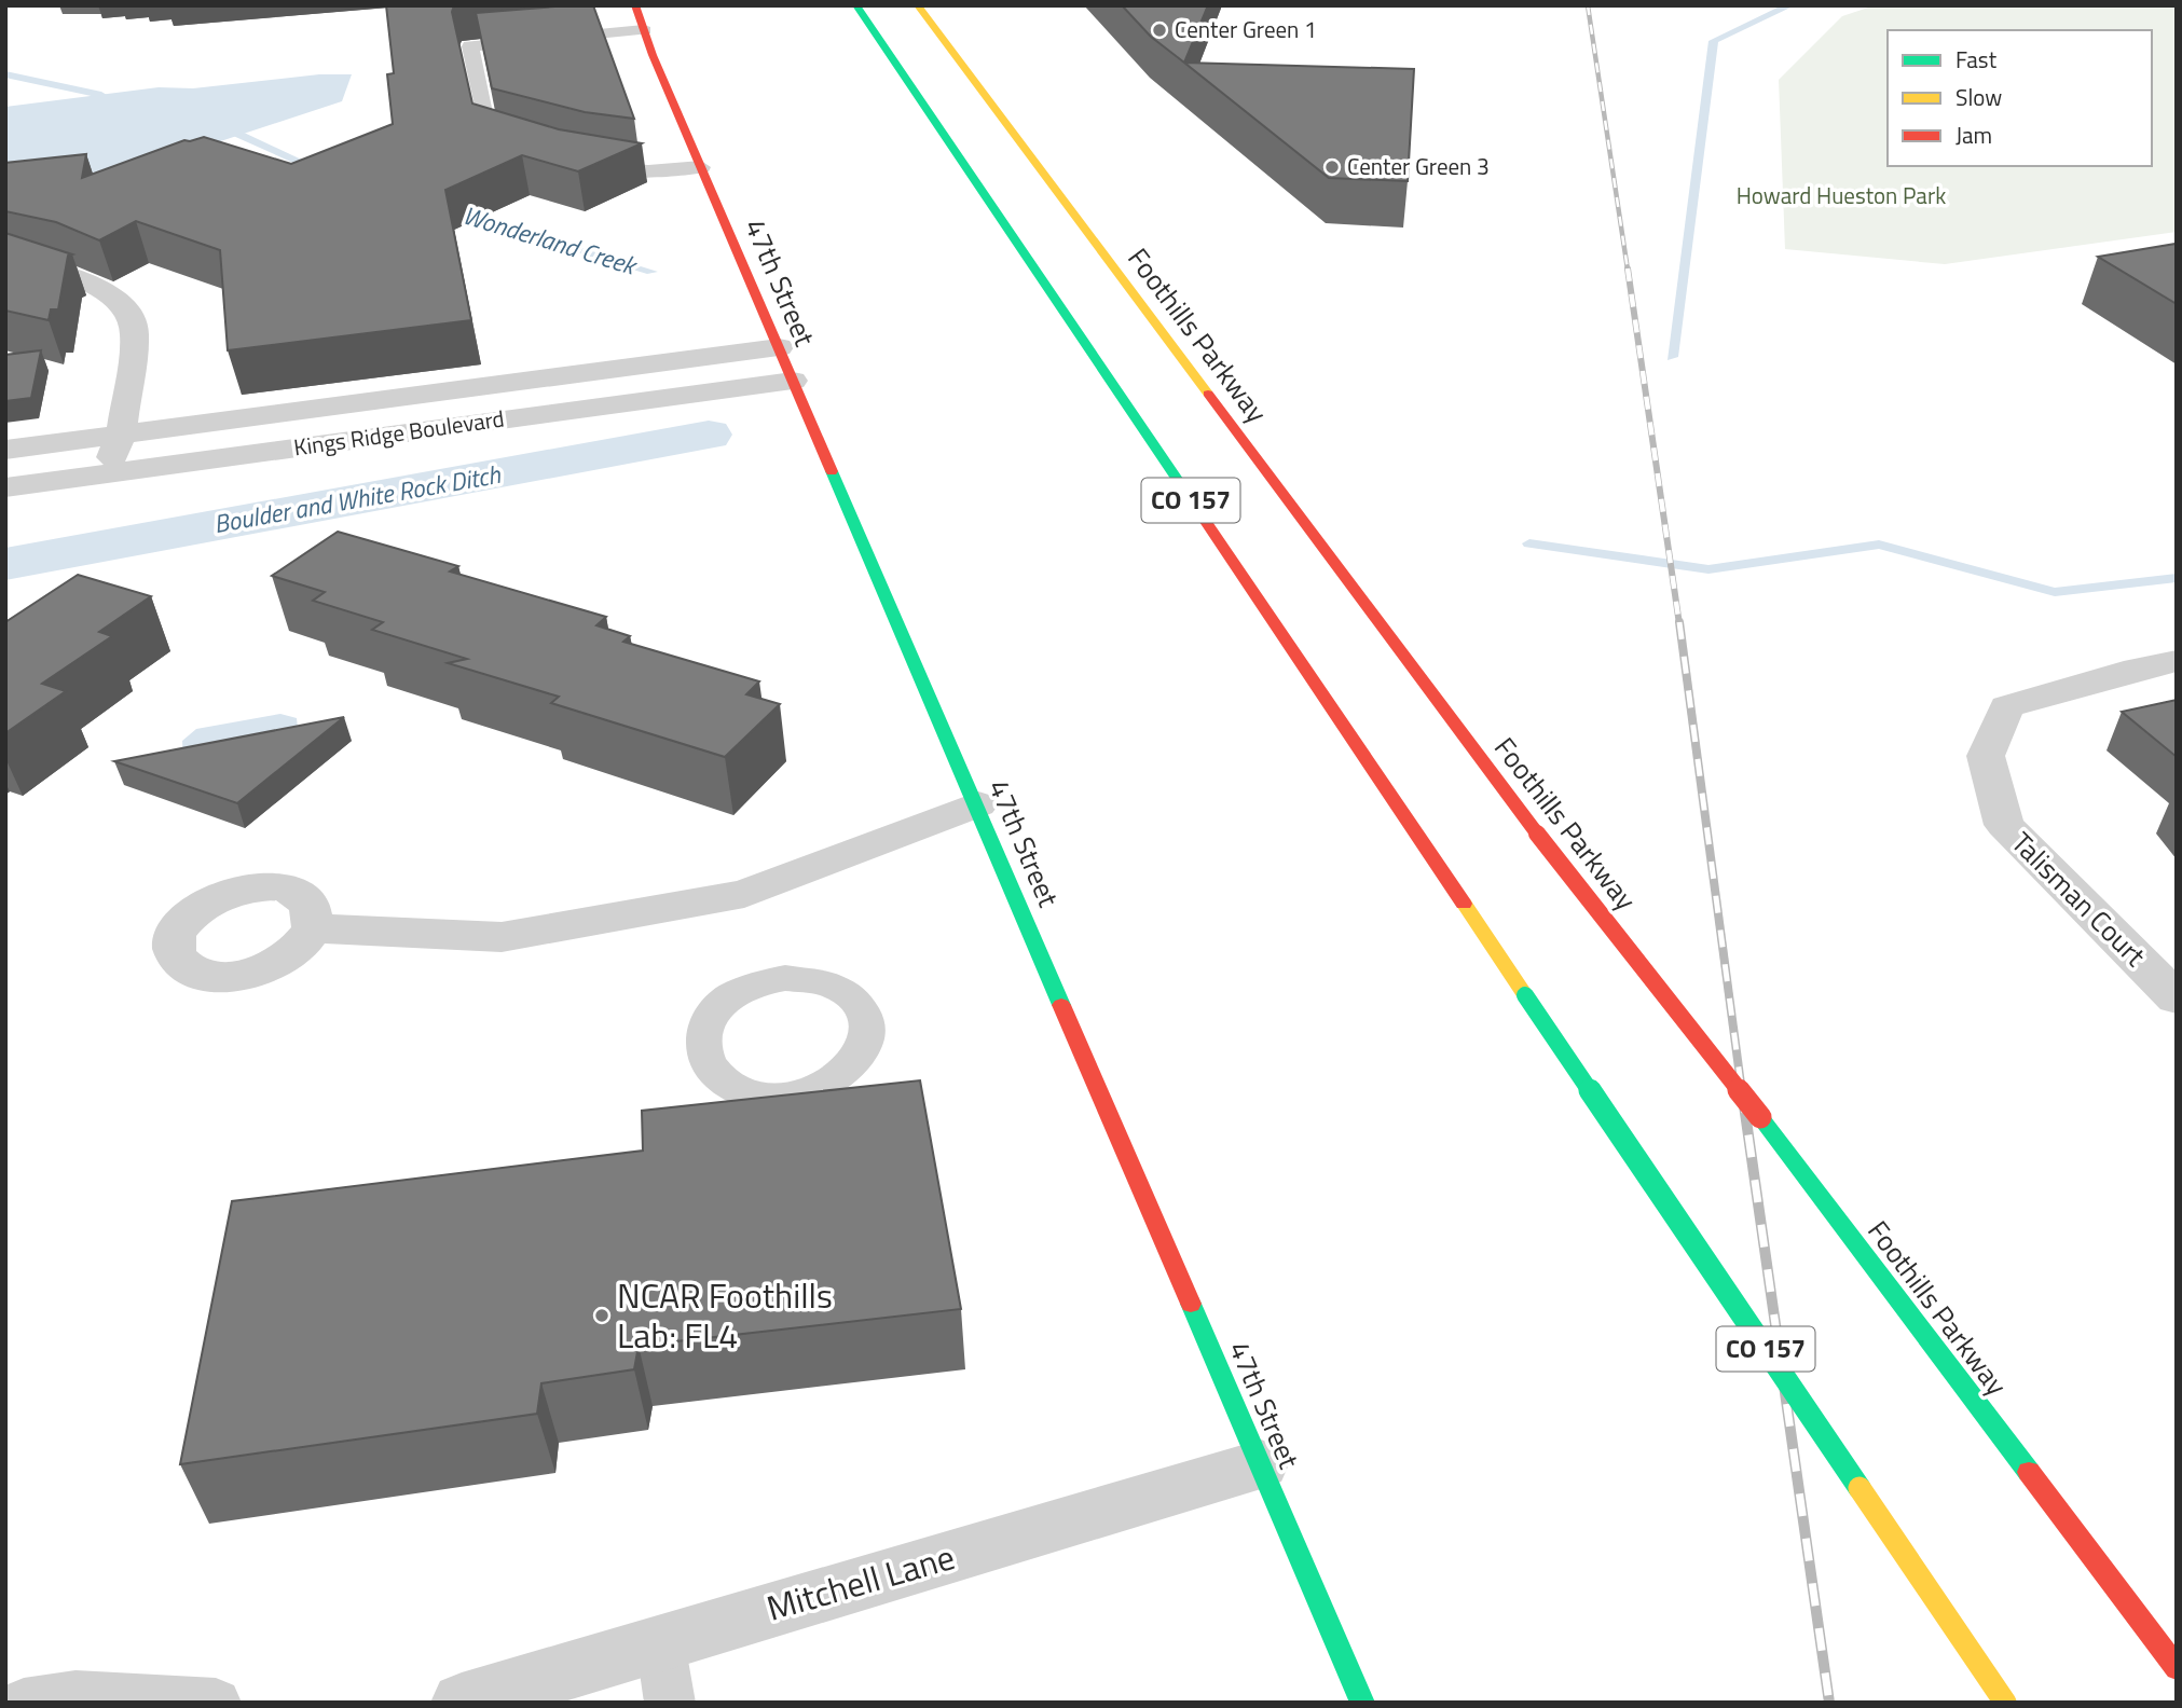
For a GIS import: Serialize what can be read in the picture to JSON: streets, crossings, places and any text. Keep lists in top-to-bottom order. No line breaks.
{"streets":{"main road":["47th Street","Foothills Parkway","CO 157"],"street":["Kings Ridge Boulevard","Talisman Court","Mitchell Lane"]},"crossings":[["47th Street","Kings Ridge Boulevard"],["47th Street","Mitchell Lane"]],"water":["Wonderland Creek","Boulder and White Rock Ditch"],"parks":["Howard Hueston Park"],"places":["Center Green 1","Center Green 3","NCAR Foothills Lab: FL4"],"legend":["Fast","Slow","Jam"]}
